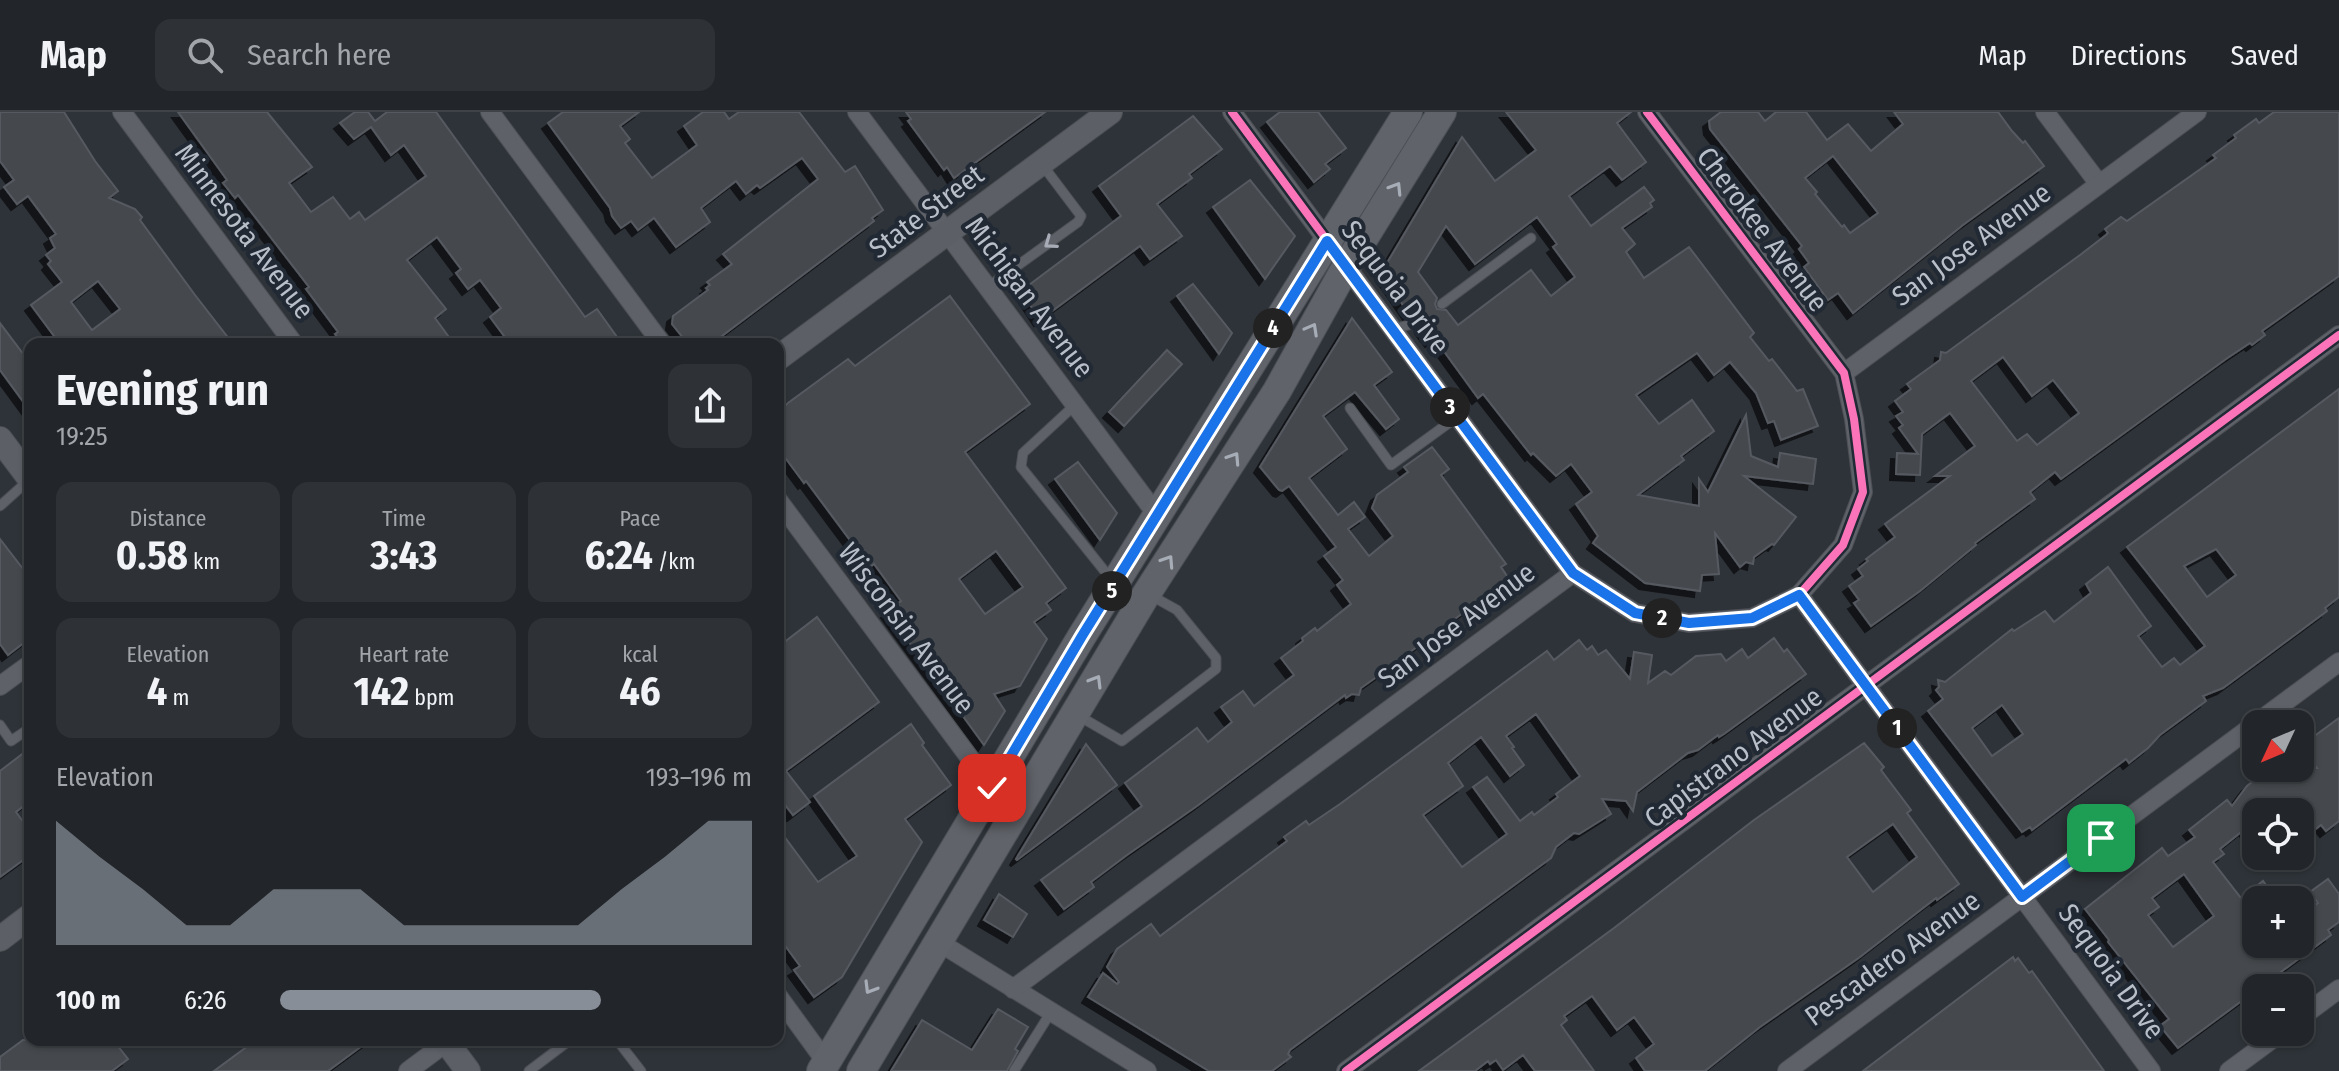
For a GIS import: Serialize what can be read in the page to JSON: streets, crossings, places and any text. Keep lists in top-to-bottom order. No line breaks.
{"streets":{"main road":["State Street"],"street":["Cherokee Avenue","Minnesota Avenue","San Jose Avenue","Sequoia Drive","Michigan Avenue","Wisconsin Avenue","Capistrano Avenue","Pescadero Avenue"]},"crossings":[["State Street","Michigan Avenue"],["Cherokee Avenue","San Jose Avenue"],["San Jose Avenue","Sequoia Drive"],["Sequoia Drive","Capistrano Avenue"],["Sequoia Drive","Pescadero Avenue"]],"north":"bottom left","page":{"header":"Map","search":"Search here","nav":["Map","Directions","Saved"],"pins":["4","3","5","2","1"],"heading":["Evening run","19:25"],"stats":[["Distance","0.58 km"],["Time","3:43"],["Pace","6:24 /km"],["Elevation","4 m"],["Heart rate","142 bpm"],["kcal","46"]],"map_buttons":["+","−"],"chart":["Elevation","193–196 m"],"list":[{"name":"100 m","note":"6:26"}]}}
